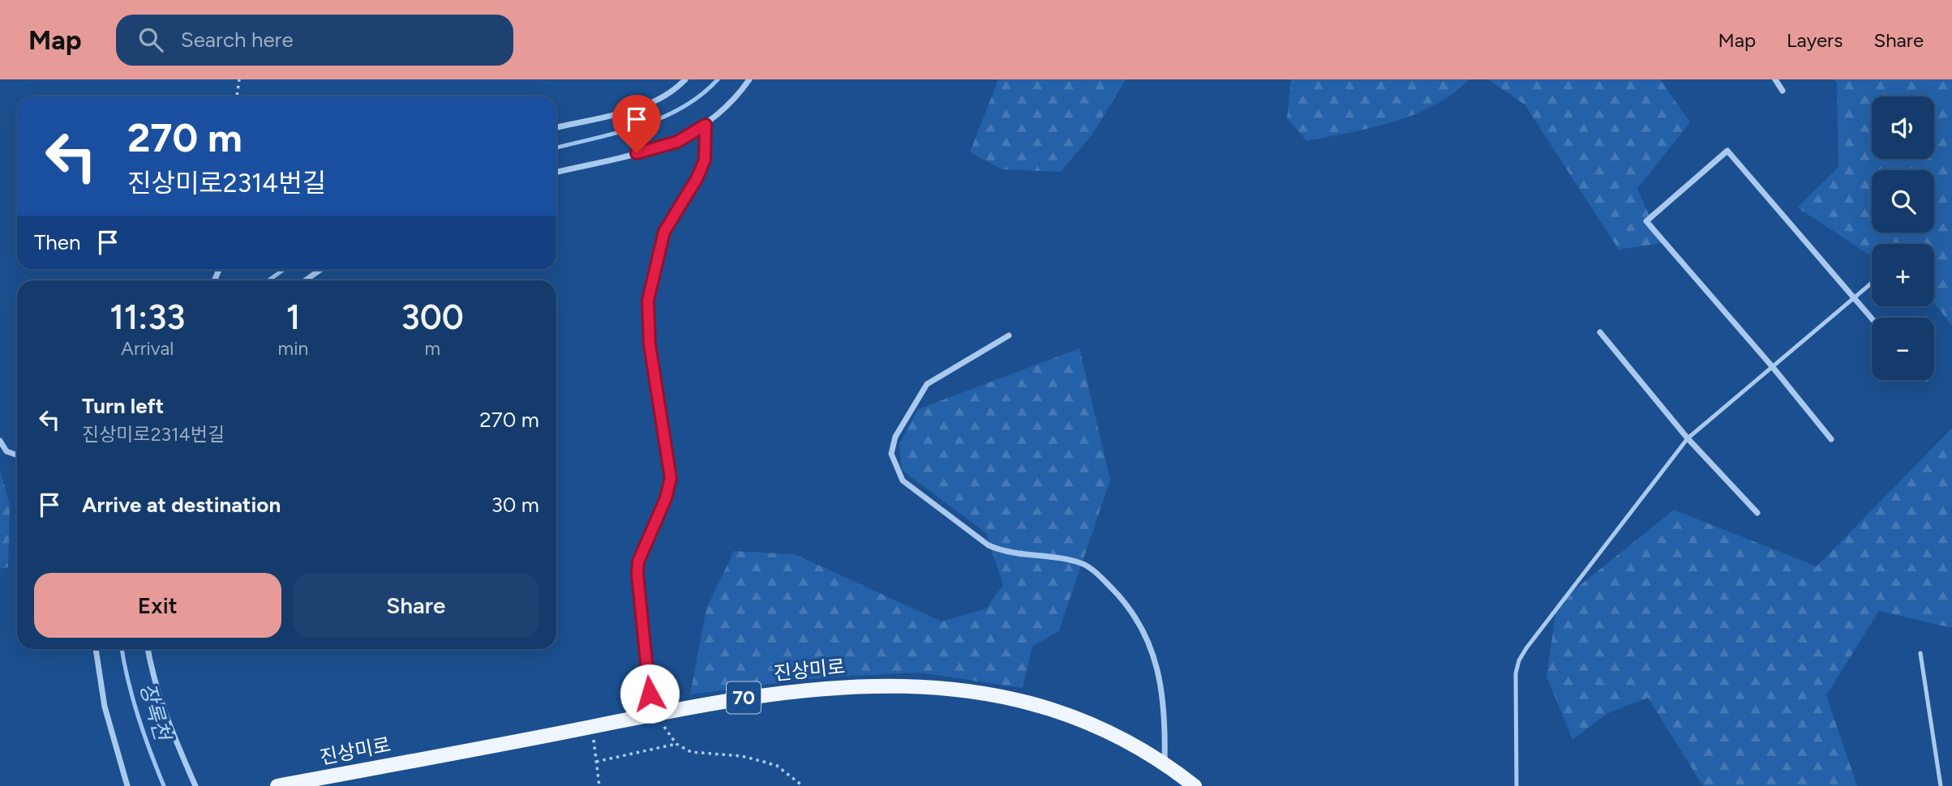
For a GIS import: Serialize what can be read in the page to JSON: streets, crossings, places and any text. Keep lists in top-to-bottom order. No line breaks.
{"streets":{"main road":["진상미로","70"]},"water":["장록천"],"page":{"header":"Map","search":"Search here","nav":["Map","Layers","Share"],"map_buttons":["+","−"],"turn":["270 m","진상미로2314번길"],"then":"Then","eta":["11:33","Arrival","1","min","300","m"],"list":[{"name":"Turn left","note":"진상미로2314번길","value":"270 m"},{"name":"Arrive at destination","value":"30 m"}],"buttons":["Exit","Share"]}}
